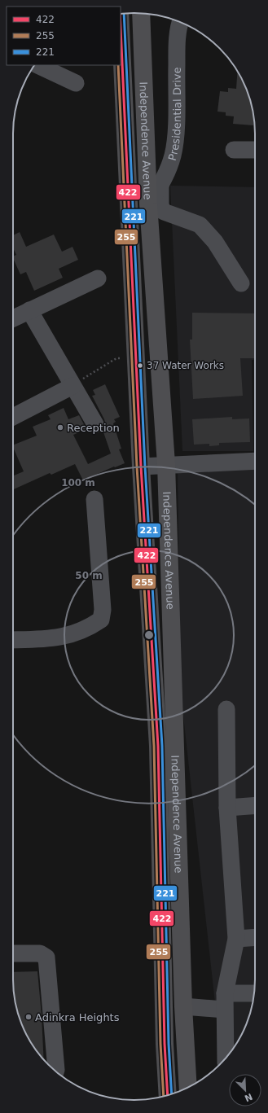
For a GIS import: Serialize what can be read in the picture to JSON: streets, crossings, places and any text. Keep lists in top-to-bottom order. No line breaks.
{"streets":{"highway":["Independence Avenue"],"street":["Presidential Drive"]},"crossings":[["Presidential Drive","Independence Avenue"]],"places":["37 Water Works","Reception","Adinkra Heights"],"lines":["transit line 221","transit line 422","transit line 255"],"legend":["422","255","221"],"north":"bottom right","rings":["100 m","50 m"]}
